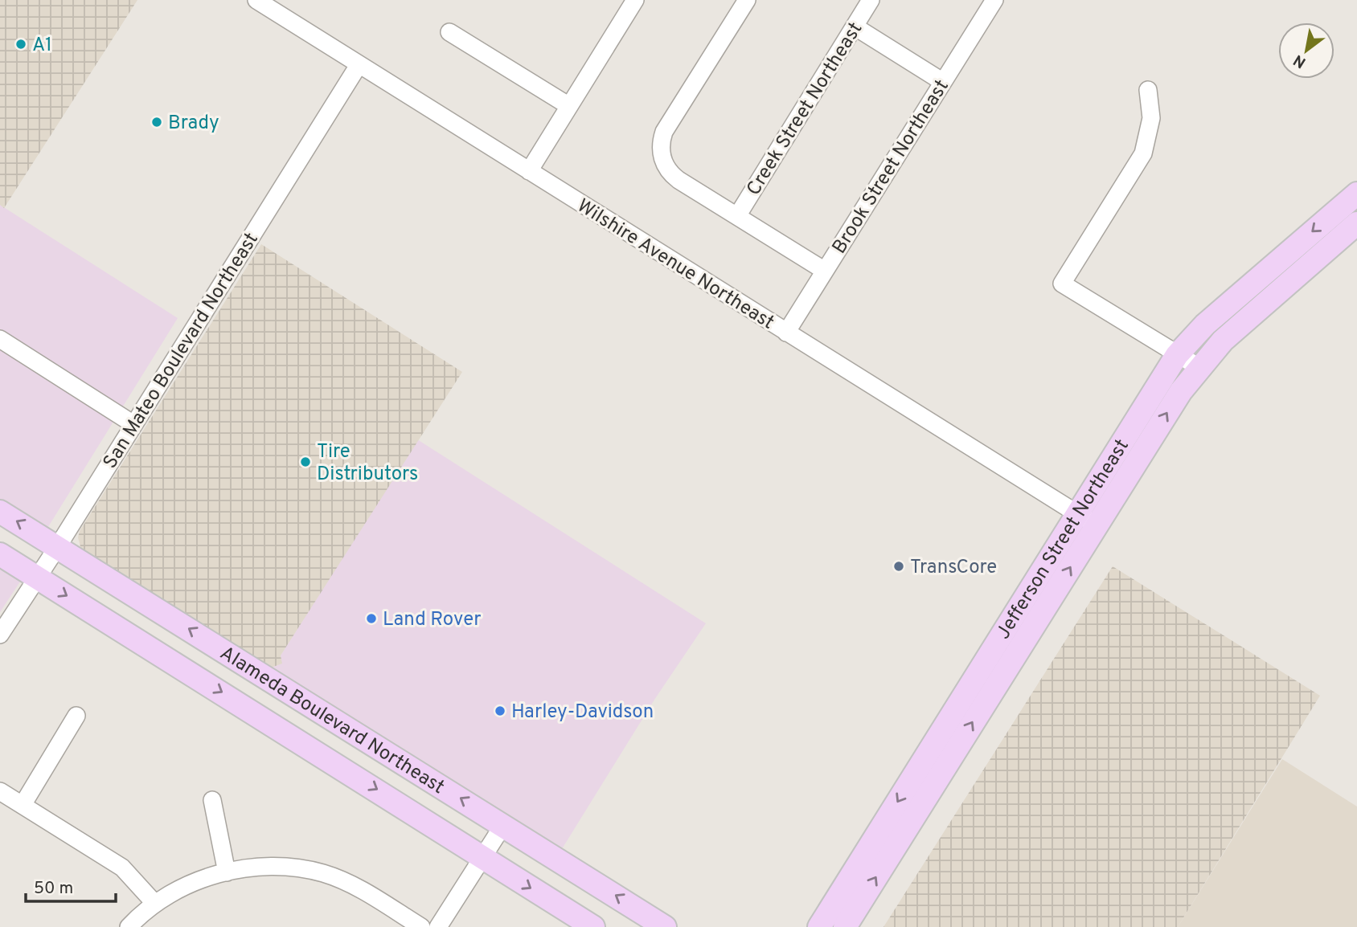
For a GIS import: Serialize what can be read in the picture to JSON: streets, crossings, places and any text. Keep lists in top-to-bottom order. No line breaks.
{"streets":{"main road":["Jefferson Street Northeast","Alameda Boulevard Northeast"],"street":["Creek Street Northeast","Brook Street Northeast","Wilshire Avenue Northeast","San Mateo Boulevard Northeast"]},"crossings":[["Brook Street Northeast","Wilshire Avenue Northeast"],["Wilshire Avenue Northeast","San Mateo Boulevard Northeast"],["Wilshire Avenue Northeast","Jefferson Street Northeast"],["San Mateo Boulevard Northeast","Alameda Boulevard Northeast"]],"places":["A1","Brady","Tire Distributors","TransCore","Land Rover","Harley-Davidson"],"scale_bar":"50 m","north":"bottom left"}
